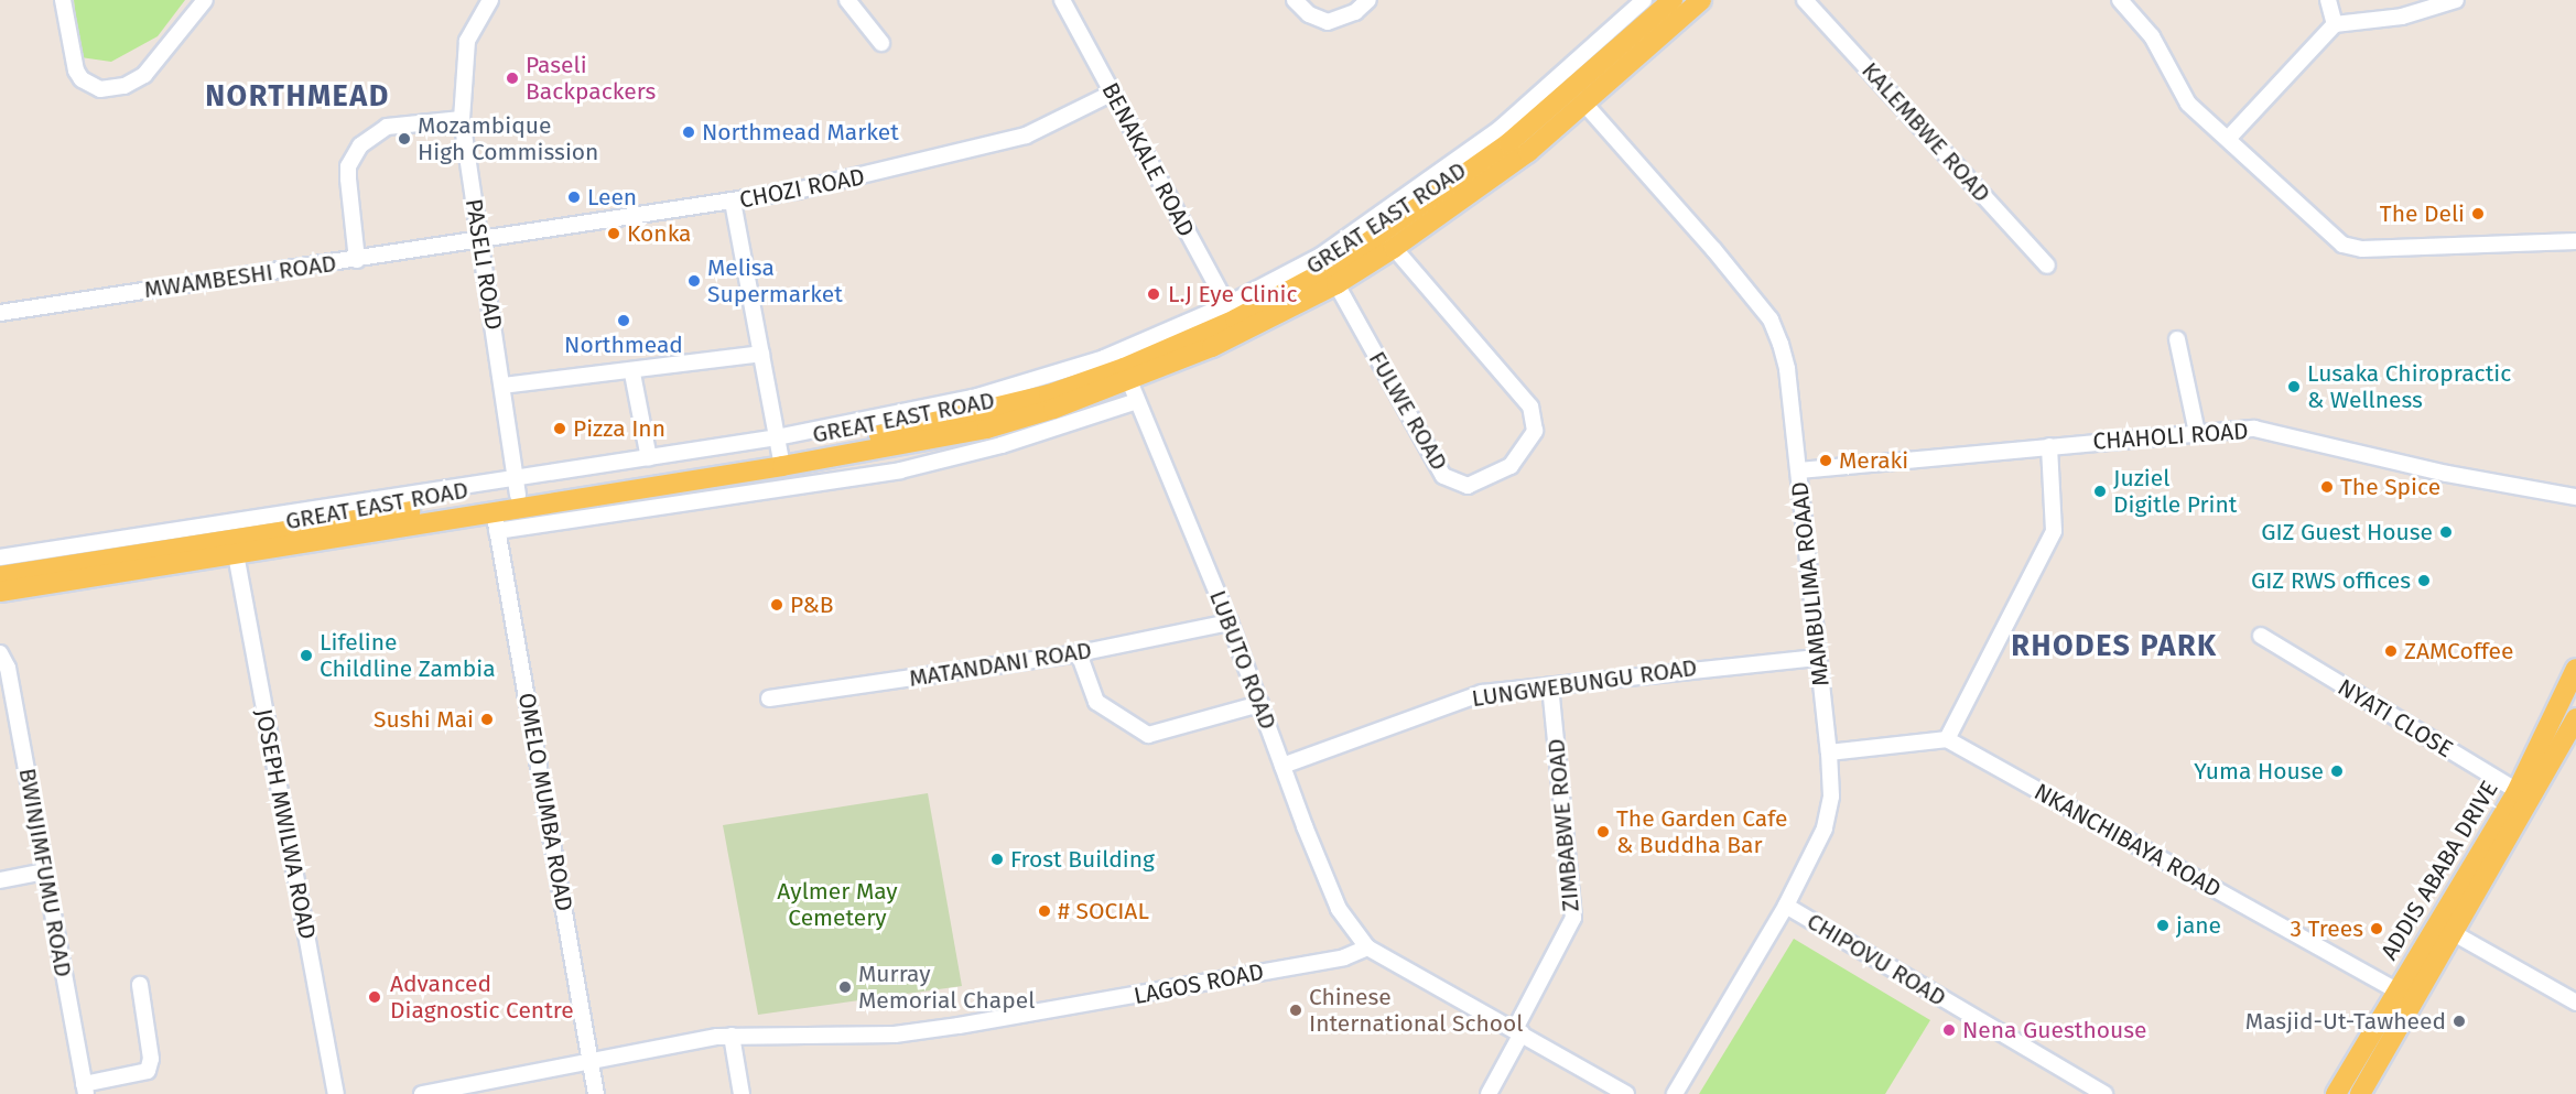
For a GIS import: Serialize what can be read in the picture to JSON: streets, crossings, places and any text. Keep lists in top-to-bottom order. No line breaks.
{"streets":{"main road":["GREAT EAST ROAD","ADDIS ABABA DRIVE"],"street":["KALEMBWE ROAD","BENAKALE ROAD","CHOZI ROAD","PASELI ROAD","MWAMBESHI ROAD","FULWE ROAD","CHAHOLI ROAD","MAMBULIMA ROAAD","LUBUTO ROAD","MATANDANI ROAD","LUNGWEBUNGU ROAD","NYATI CLOSE","OMELO MUMBA ROAD","JOSEPH MWILWA ROAD","ZIMBABWE ROAD","NKANCHIBAYA ROAD","BWINJIMFUMU ROAD","CHIPOVU ROAD","LAGOS ROAD"]},"crossings":[["BENAKALE ROAD","CHOZI ROAD"],["BENAKALE ROAD","GREAT EAST ROAD"],["CHOZI ROAD","PASELI ROAD"],["CHOZI ROAD","MWAMBESHI ROAD"],["GREAT EAST ROAD","PASELI ROAD"],["GREAT EAST ROAD","FULWE ROAD"],["GREAT EAST ROAD","MAMBULIMA ROAAD"],["GREAT EAST ROAD","LUBUTO ROAD"],["GREAT EAST ROAD","OMELO MUMBA ROAD"],["GREAT EAST ROAD","JOSEPH MWILWA ROAD"],["PASELI ROAD","MWAMBESHI ROAD"],["CHAHOLI ROAD","MAMBULIMA ROAAD"],["MAMBULIMA ROAAD","LUNGWEBUNGU ROAD"],["MAMBULIMA ROAAD","CHIPOVU ROAD"],["LUBUTO ROAD","MATANDANI ROAD"],["LUBUTO ROAD","LUNGWEBUNGU ROAD"],["LUBUTO ROAD","LAGOS ROAD"],["LUNGWEBUNGU ROAD","ZIMBABWE ROAD"],["NYATI CLOSE","ADDIS ABABA DRIVE"],["OMELO MUMBA ROAD","LAGOS ROAD"],["NKANCHIBAYA ROAD","ADDIS ABABA DRIVE"]],"districts":["NORTHMEAD","RHODES PARK"],"parks":["Aylmer May Cemetery"],"places":["Paseli Backpackers","Northmead Market","Mozambique High Commission","Leen","The Deli","Konka","Melisa Supermarket","L.J Eye Clinic","Northmead","Lusaka Chiropractic & Wellness","Pizza Inn","Meraki","The Spice","Juziel Digitle Print","GIZ Guest House","GIZ RWS offices","P&B","ZAMCoffee","Lifeline Childline Zambia","Sushi Mai","Yuma House","The Garden Cafe & Buddha Bar","Frost Building","# SOCIAL","jane","3 Trees","Murray Memorial Chapel","Advanced Diagnostic Centre","Chinese International School","Masjid-Ut-Tawheed","Nena Guesthouse"]}
